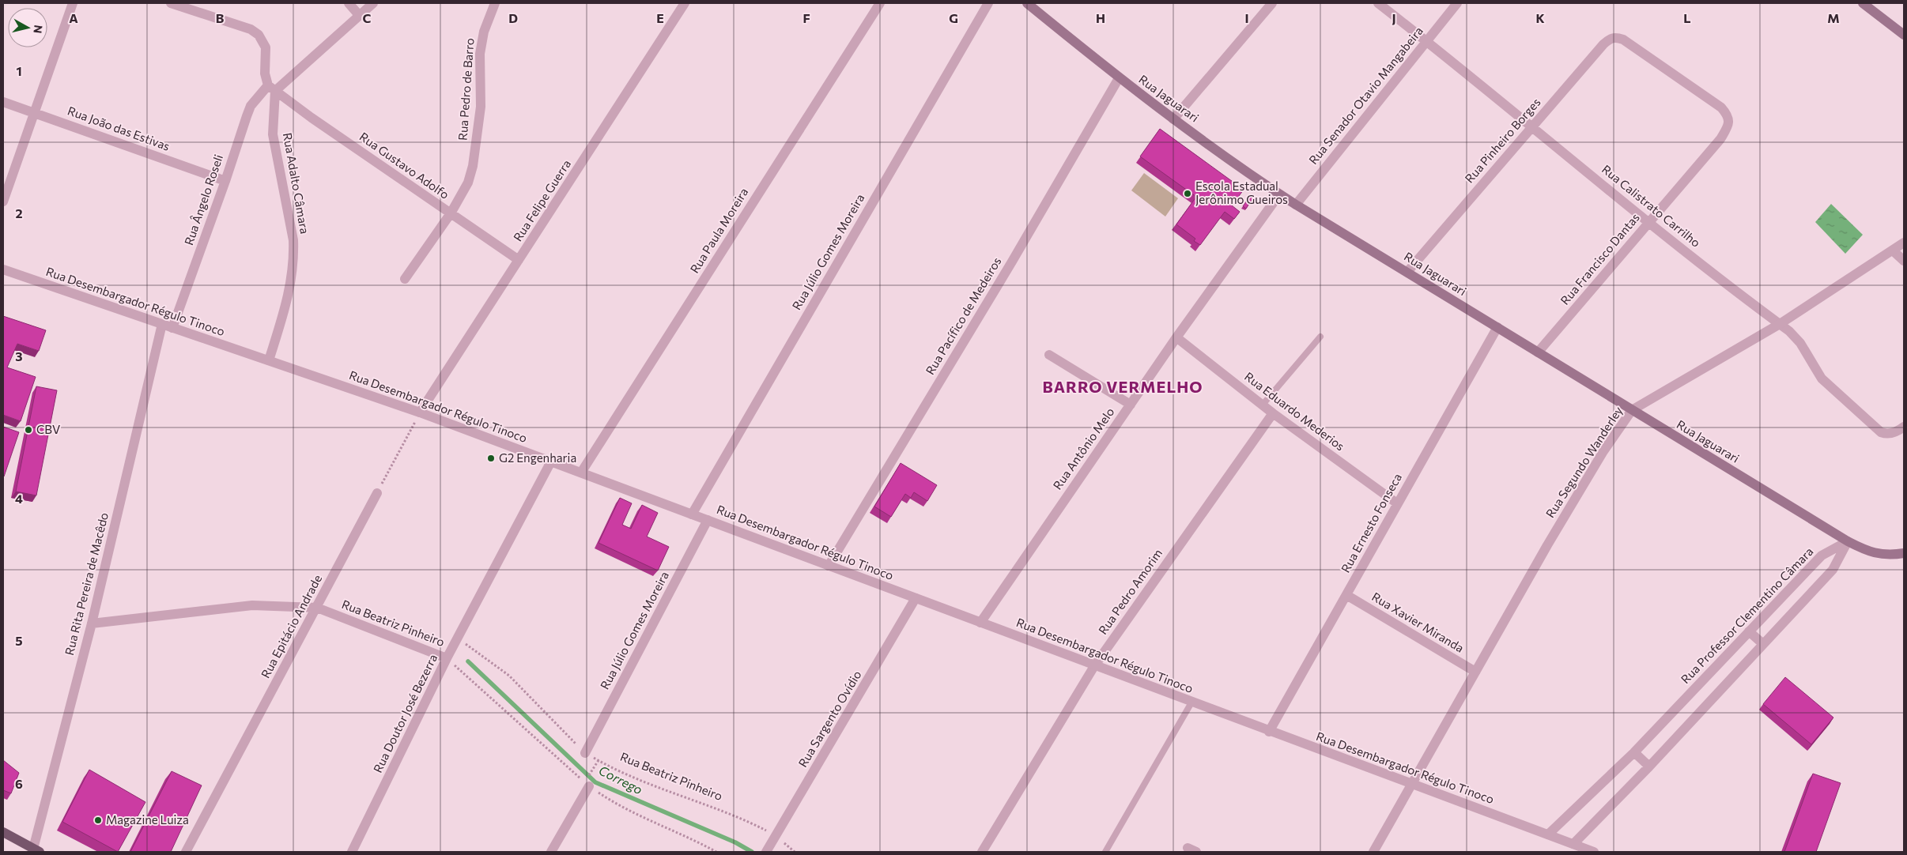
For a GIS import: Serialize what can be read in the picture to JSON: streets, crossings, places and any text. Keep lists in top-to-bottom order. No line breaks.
{"streets":{"main road":["Rua Jaguarari"],"street":["Rua Pedro de Barro","Rua Senador Otavio Mangabeira","Rua João das Estivas","Rua Pinheiro Borges","Rua Gustavo Adolfo","Rua Adalto Câmara","Rua Ângelo Roseli","Rua Felipe Guerra","Rua Calistrato Carrilho","Rua Paula Moreira","Rua Júlio Gomes Moreira","Rua Francisco Dantas","Rua Desembargador Régulo Tinoco","Rua Pacífico de Medeiros","Rua Eduardo Mederios","Rua Antônio Melo","Rua Segundo Wanderley","Rua Ernesto Fonseca","Rua Rita Pereira de Macêdo","Rua Pedro Amorim","Rua Professor Clementino Câmara","Rua Xavier Miranda","Rua Beatriz Pinheiro","Rua Epitácio Andrade","Rua Doutor José Bezerra","Rua Sargento Ovídio"]},"crossings":[["Rua Pedro de Barro","Rua Gustavo Adolfo"],["Rua Senador Otavio Mangabeira","Rua Jaguarari"],["Rua Senador Otavio Mangabeira","Rua Calistrato Carrilho"],["Rua Jaguarari","Rua Pinheiro Borges"],["Rua Jaguarari","Rua Francisco Dantas"],["Rua Jaguarari","Rua Pacífico de Medeiros"],["Rua Jaguarari","Rua Antônio Melo"],["Rua Jaguarari","Rua Segundo Wanderley"],["Rua Jaguarari","Rua Ernesto Fonseca"],["Rua Jaguarari","Rua Professor Clementino Câmara"],["Rua João das Estivas","Rua Ângelo Roseli"],["Rua Pinheiro Borges","Rua Calistrato Carrilho"],["Rua Pinheiro Borges","Rua Francisco Dantas"],["Rua Gustavo Adolfo","Rua Adalto Câmara"],["Rua Gustavo Adolfo","Rua Ângelo Roseli"],["Rua Gustavo Adolfo","Rua Felipe Guerra"],["Rua Adalto Câmara","Rua Ângelo Roseli"],["Rua Adalto Câmara","Rua Desembargador Régulo Tinoco"],["Rua Ângelo Roseli","Rua Desembargador Régulo Tinoco"],["Rua Felipe Guerra","Rua Desembargador Régulo Tinoco"],["Rua Calistrato Carrilho","Rua Francisco Dantas"],["Rua Calistrato Carrilho","Rua Segundo Wanderley"],["Rua Paula Moreira","Rua Desembargador Régulo Tinoco"],["Rua Júlio Gomes Moreira","Rua Desembargador Régulo Tinoco"],["Rua Júlio Gomes Moreira","Rua Beatriz Pinheiro"],["Rua Desembargador Régulo Tinoco","Rua Pacífico de Medeiros"],["Rua Desembargador Régulo Tinoco","Rua Antônio Melo"],["Rua Desembargador Régulo Tinoco","Rua Segundo Wanderley"],["Rua Desembargador Régulo Tinoco","Rua Ernesto Fonseca"],["Rua Desembargador Régulo Tinoco","Rua Rita Pereira de Macêdo"],["Rua Desembargador Régulo Tinoco","Rua Pedro Amorim"],["Rua Desembargador Régulo Tinoco","Rua Professor Clementino Câmara"],["Rua Desembargador Régulo Tinoco","Rua Doutor José Bezerra"],["Rua Desembargador Régulo Tinoco","Rua Sargento Ovídio"],["Rua Eduardo Mederios","Rua Antônio Melo"],["Rua Eduardo Mederios","Rua Ernesto Fonseca"],["Rua Eduardo Mederios","Rua Pedro Amorim"],["Rua Segundo Wanderley","Rua Xavier Miranda"],["Rua Ernesto Fonseca","Rua Xavier Miranda"],["Rua Rita Pereira de Macêdo","Rua Beatriz Pinheiro"],["Rua Beatriz Pinheiro","Rua Epitácio Andrade"],["Rua Beatriz Pinheiro","Rua Doutor José Bezerra"],["Rua Beatriz Pinheiro","Rua Sargento Ovídio"]],"districts":["BARRO VERMELHO"],"water":["Corrego"],"places":["Escola Estadual Jerônimo Gueiros","CBV","G2 Engenharia","Magazine Luiza"],"north":"right","grid":{"columns":["A","B","C","D","E","F","G","H","I","J","K","L","M"],"rows":["1","2","3","4","5","6"]}}
